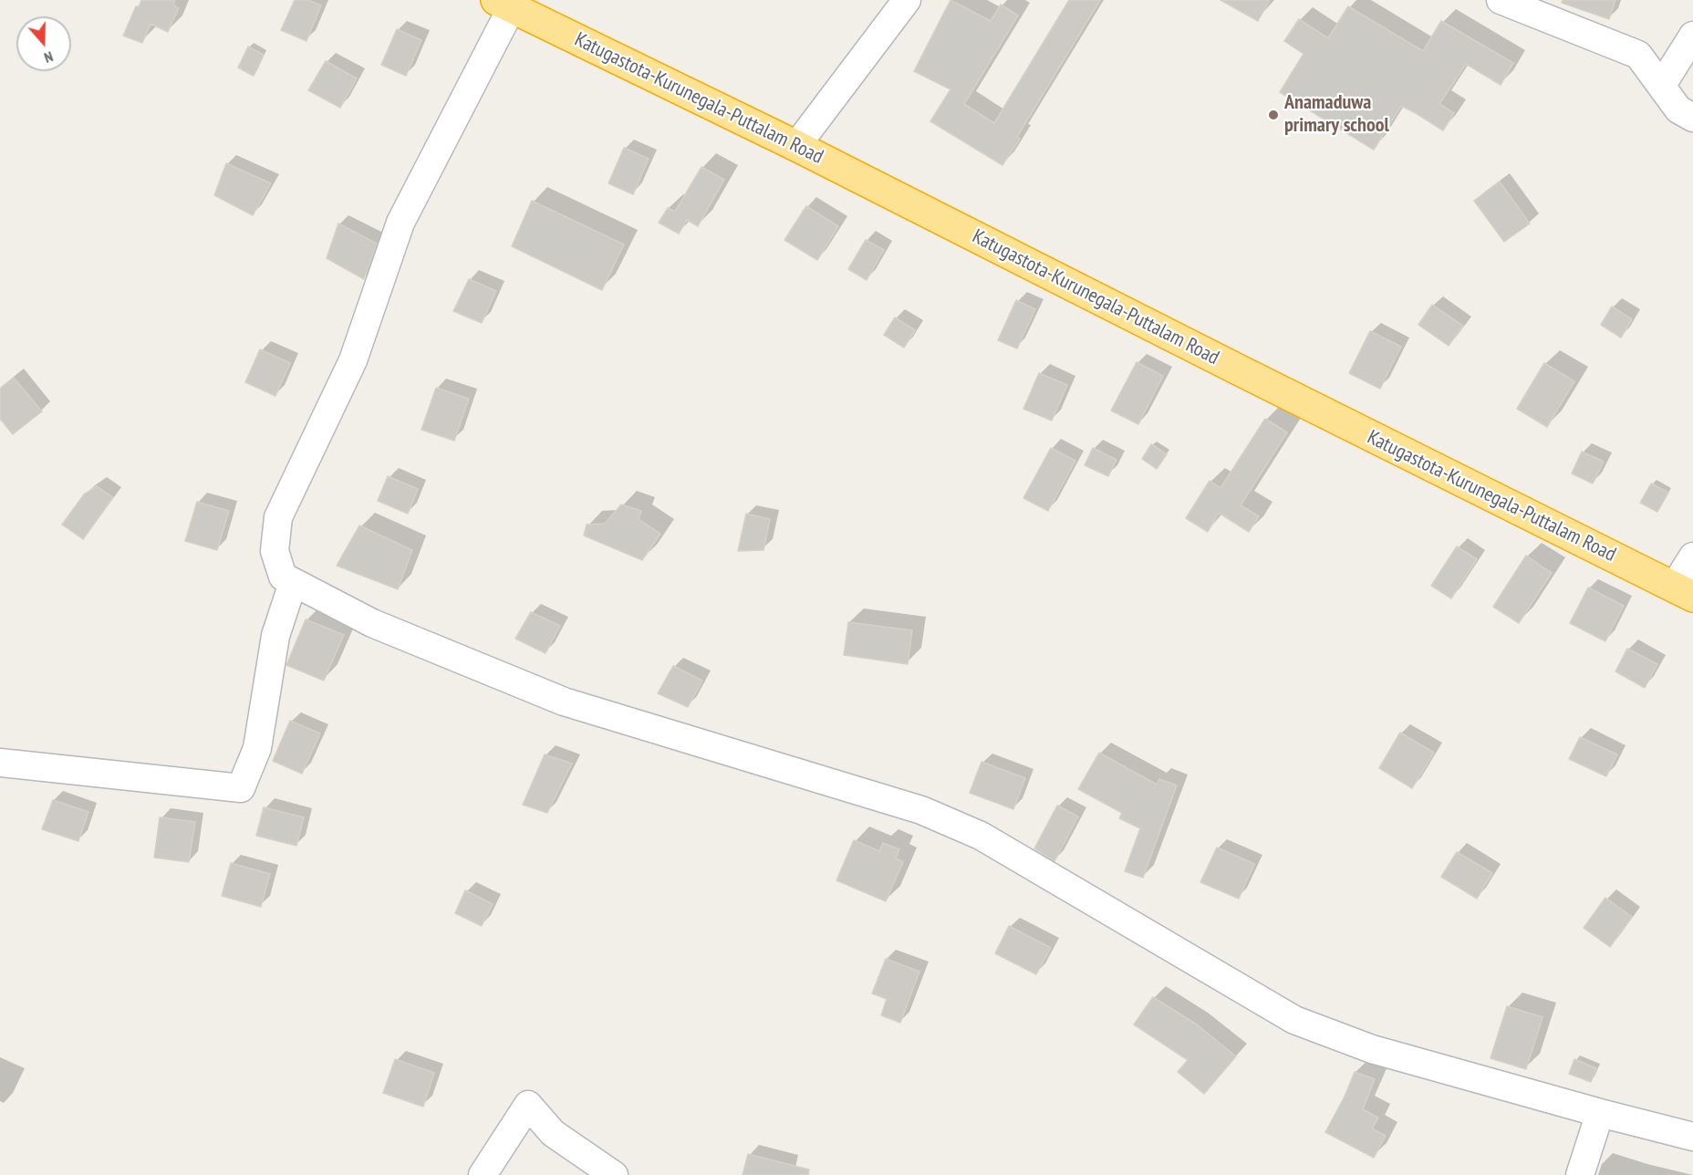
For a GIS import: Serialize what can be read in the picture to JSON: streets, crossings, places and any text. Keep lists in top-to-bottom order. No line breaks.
{"streets":{"highway":["Katugastota-Kurunegala-Puttalam Road"]},"places":["Anamaduwa primary school"],"north":"bottom"}
